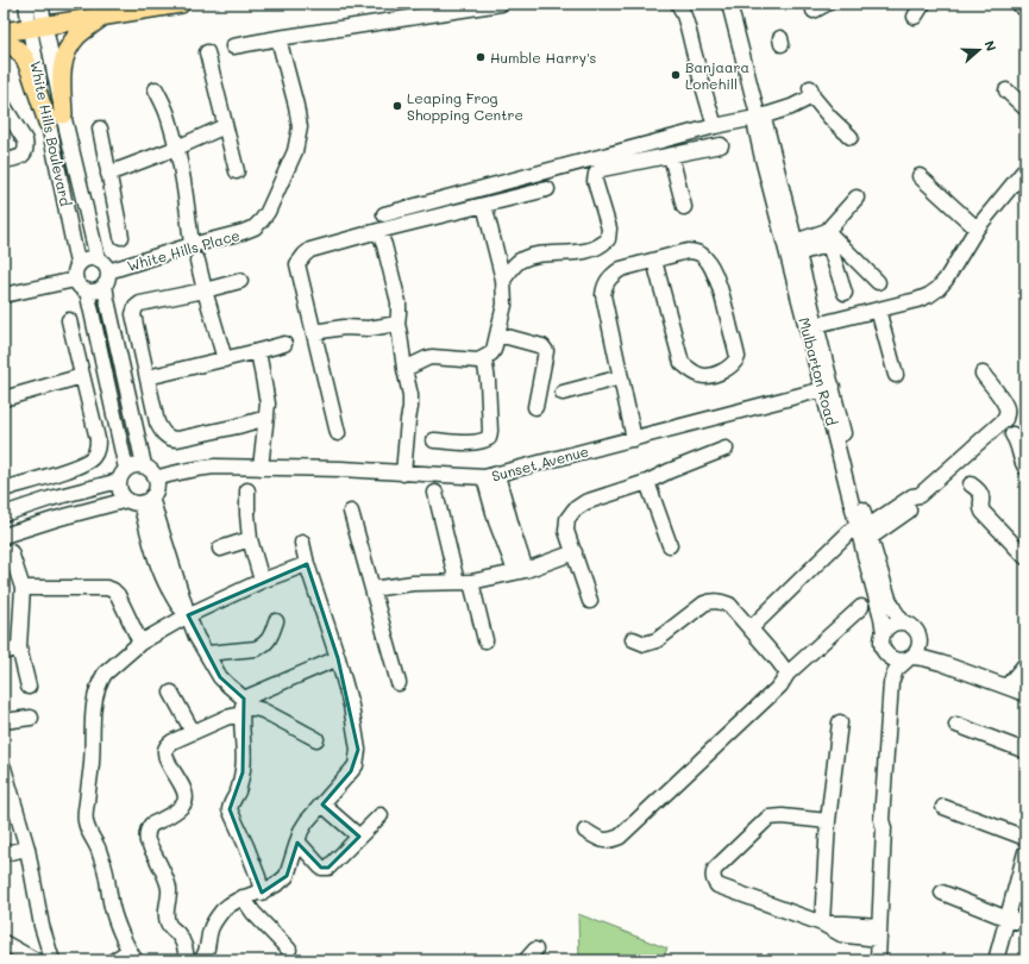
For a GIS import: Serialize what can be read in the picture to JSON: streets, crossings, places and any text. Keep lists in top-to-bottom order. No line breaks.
{"streets":{"street":["White Hills Boulevard","White Hills Place","Mulbarton Road","Sunset Avenue"]},"crossings":[["White Hills Boulevard","White Hills Place"],["Mulbarton Road","Sunset Avenue"]],"places":["Humble Harry's","Banjaara Lonehill","Leaping Frog Shopping Centre"],"north":"right"}
